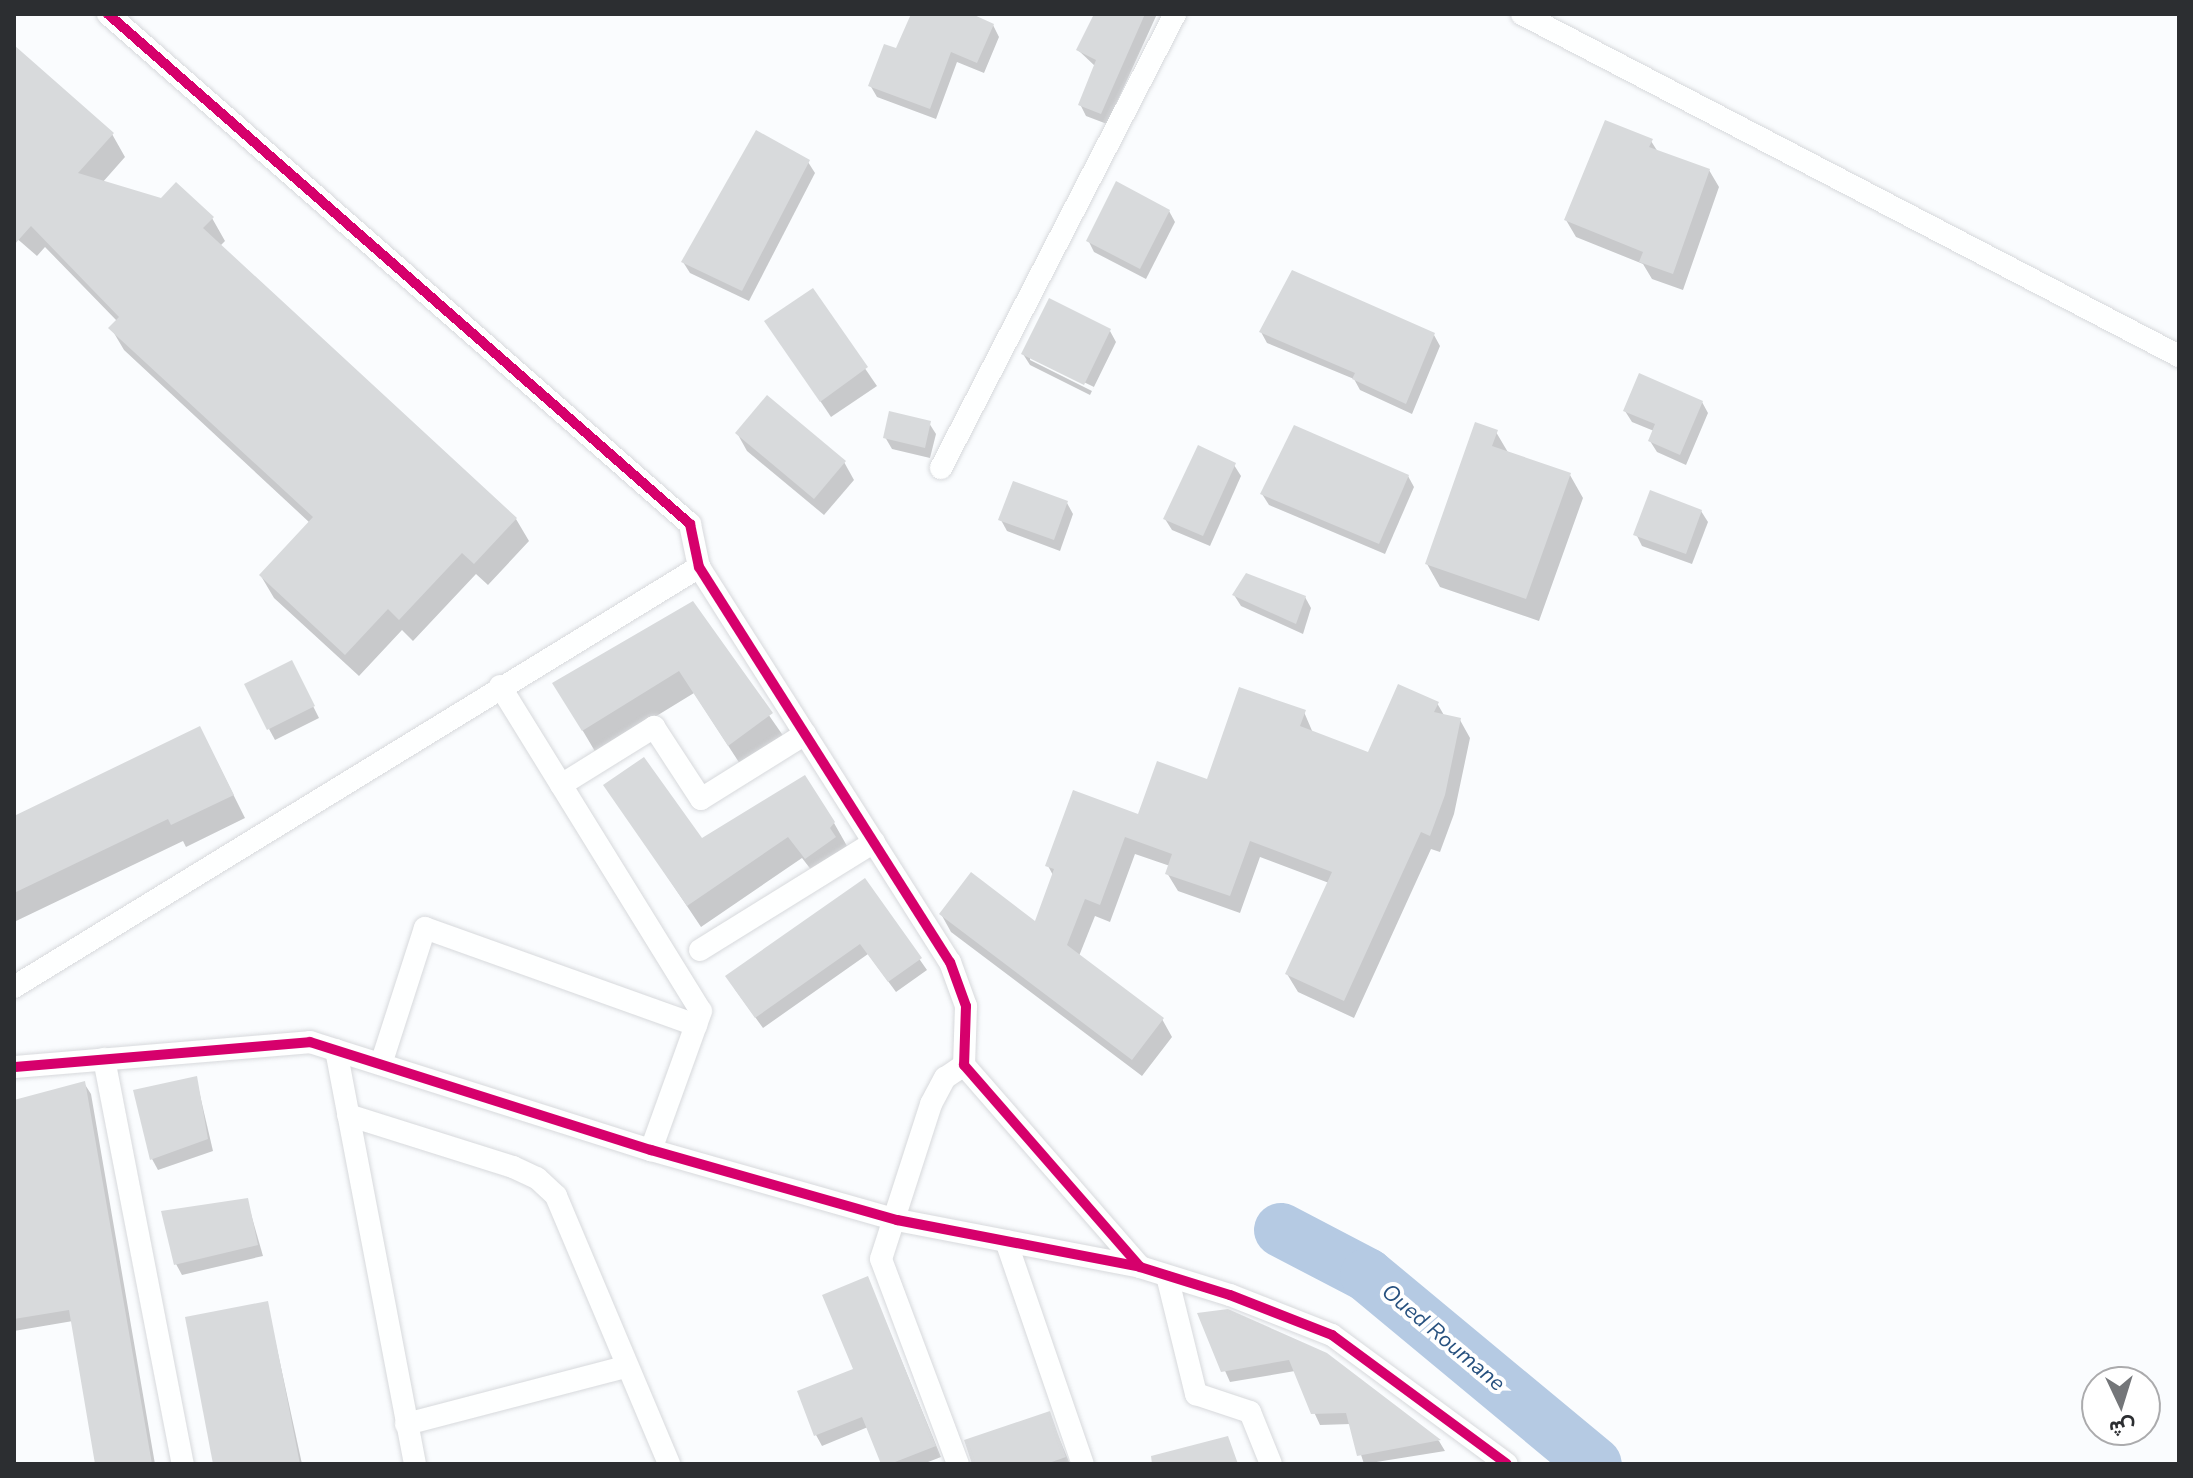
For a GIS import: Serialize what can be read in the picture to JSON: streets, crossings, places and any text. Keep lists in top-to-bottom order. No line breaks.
{"water":["Oued Roumane"],"north":"bottom"}
